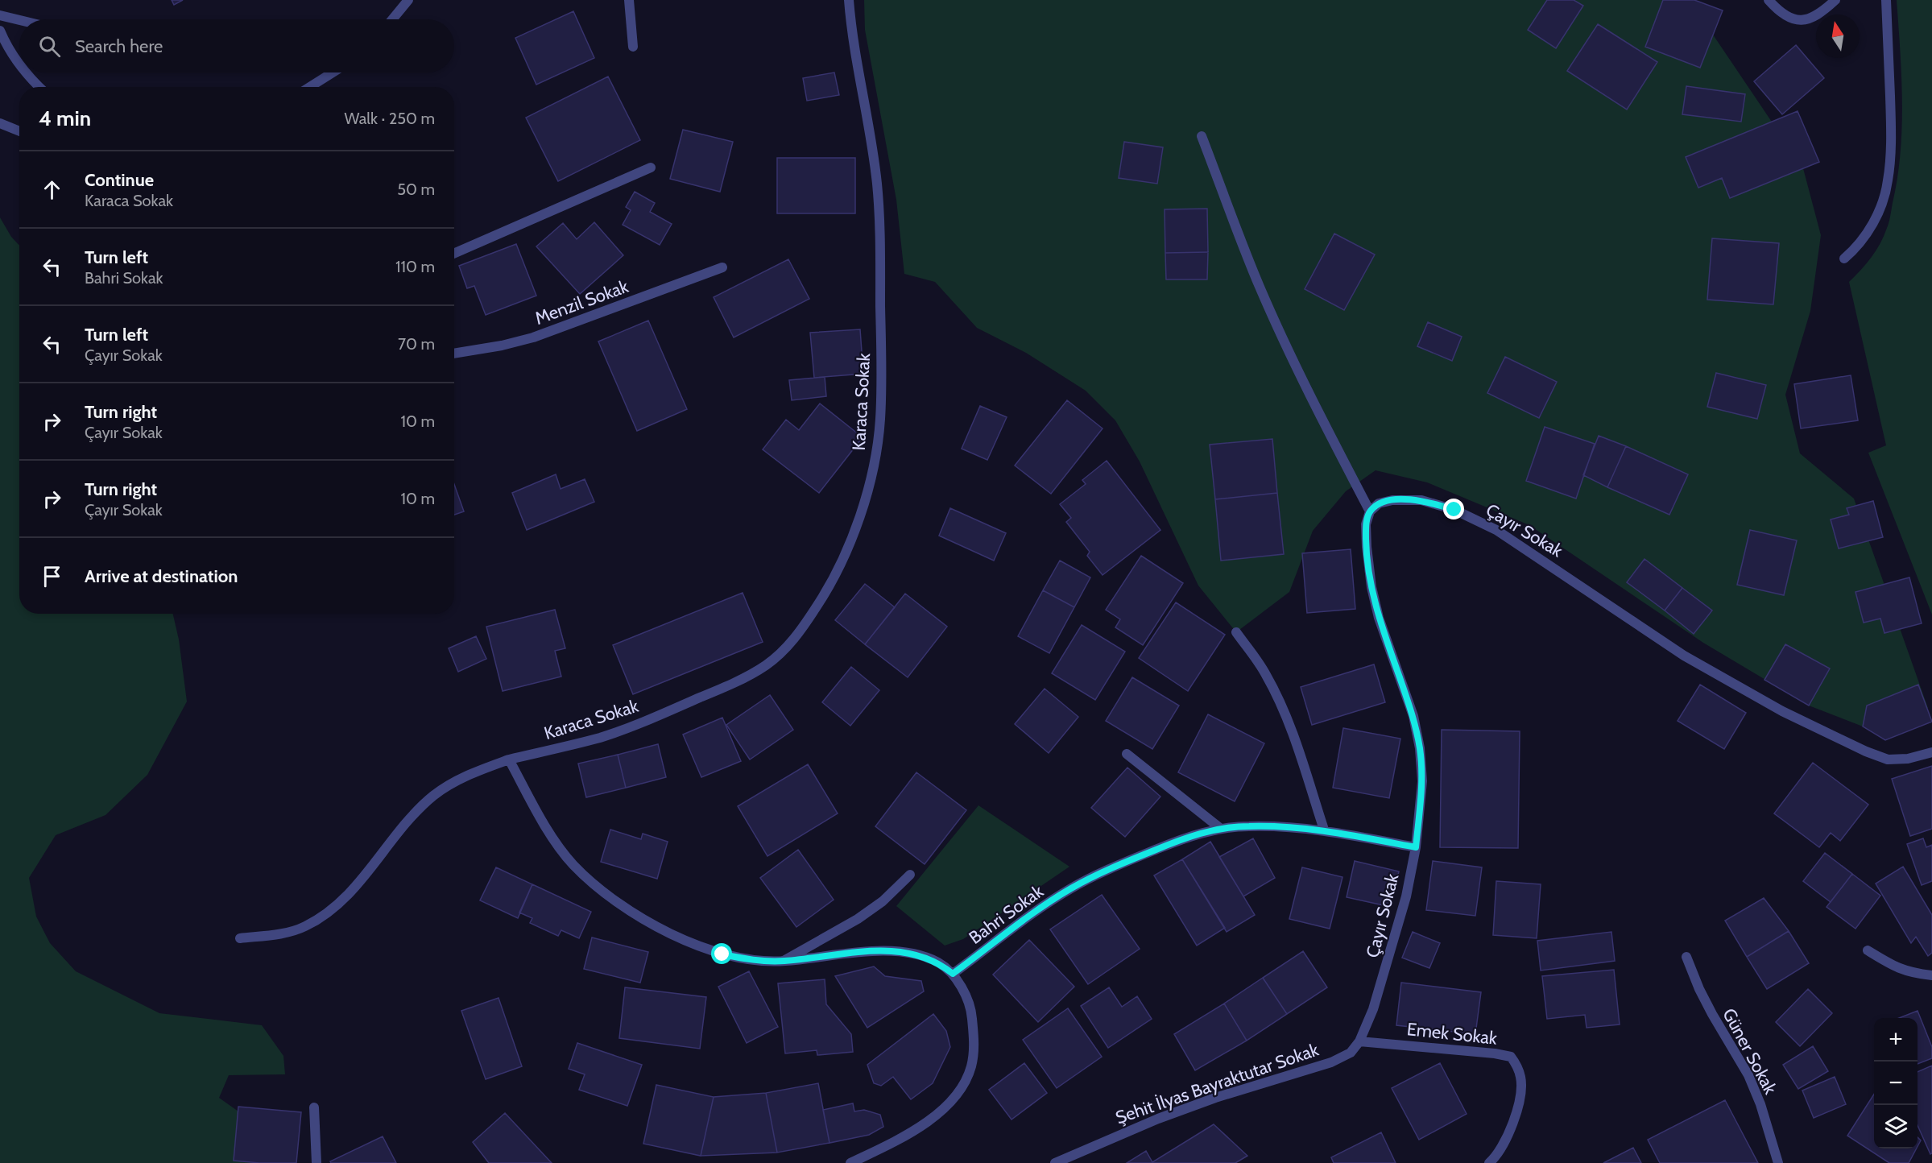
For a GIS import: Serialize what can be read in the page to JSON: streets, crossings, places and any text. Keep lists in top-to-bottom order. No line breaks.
{"streets":{"street":["Menzil Sokak","Karaca Sokak","Çayır Sokak","Bahri Sokak","Emek Sokak","Güner Sokak","Şehit İlyas Bayraktutar Sokak"]},"crossings":[["Çayır Sokak","Bahri Sokak"],["Çayır Sokak","Emek Sokak"],["Çayır Sokak","Şehit İlyas Bayraktutar Sokak"],["Emek Sokak","Şehit İlyas Bayraktutar Sokak"]],"north":"top","page":{"search":"Search here","heading":["4 min","Walk · 250 m"],"list":[["Continue","Karaca Sokak","50 m"],["Turn left","Bahri Sokak","110 m"],["Turn left","Çayır Sokak","70 m"],["Turn right","Çayır Sokak","10 m"],["Turn right","Çayır Sokak","10 m"],"Arrive at destination"],"map_buttons":["+","−"]}}
